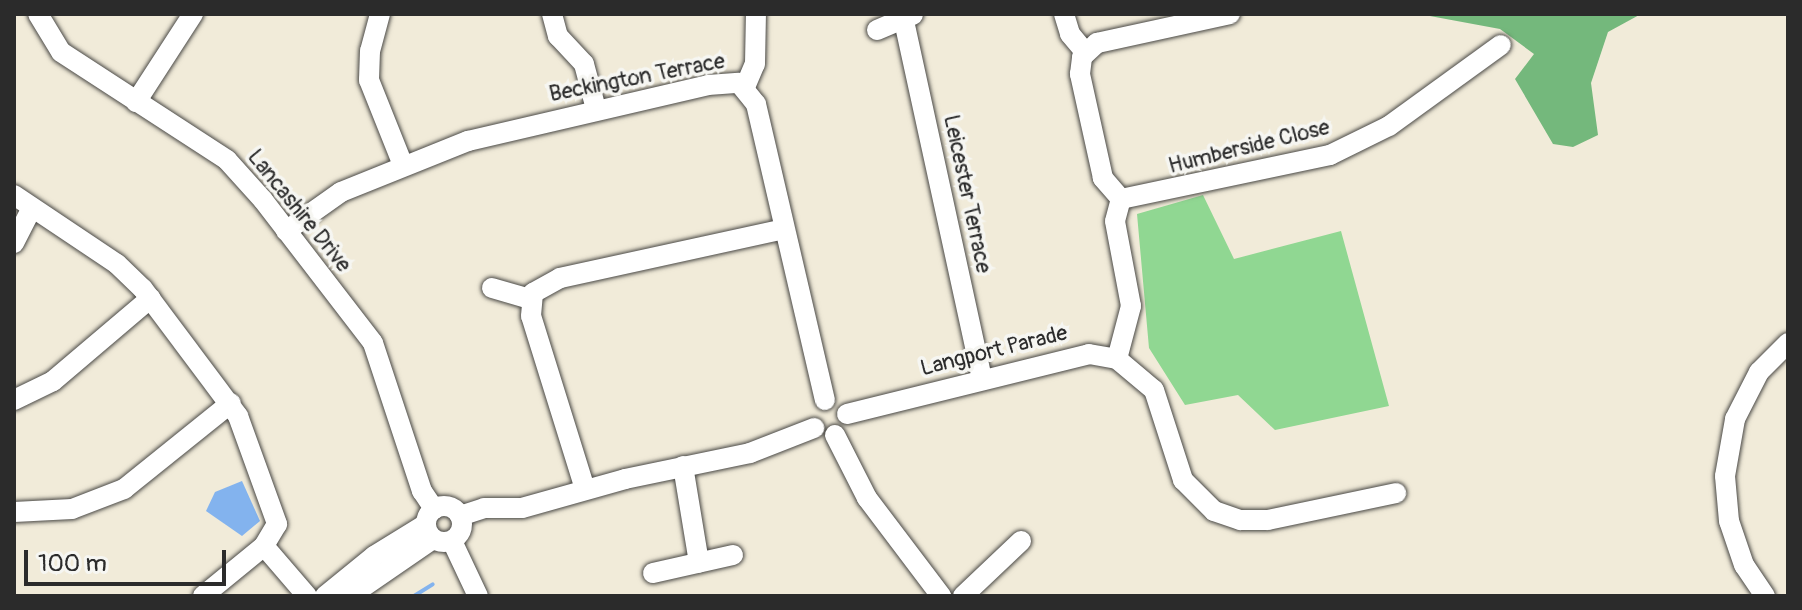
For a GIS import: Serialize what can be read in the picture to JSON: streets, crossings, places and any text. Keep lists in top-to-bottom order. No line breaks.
{"streets":{"street":["Beckington Terrace","Humberside Close","Leicester Terrace","Lancashire Drive","Langport Parade"]},"crossings":[["Beckington Terrace","Lancashire Drive"],["Beckington Terrace","Langport Parade"],["Leicester Terrace","Langport Parade"]],"scale_bar":"100 m"}
